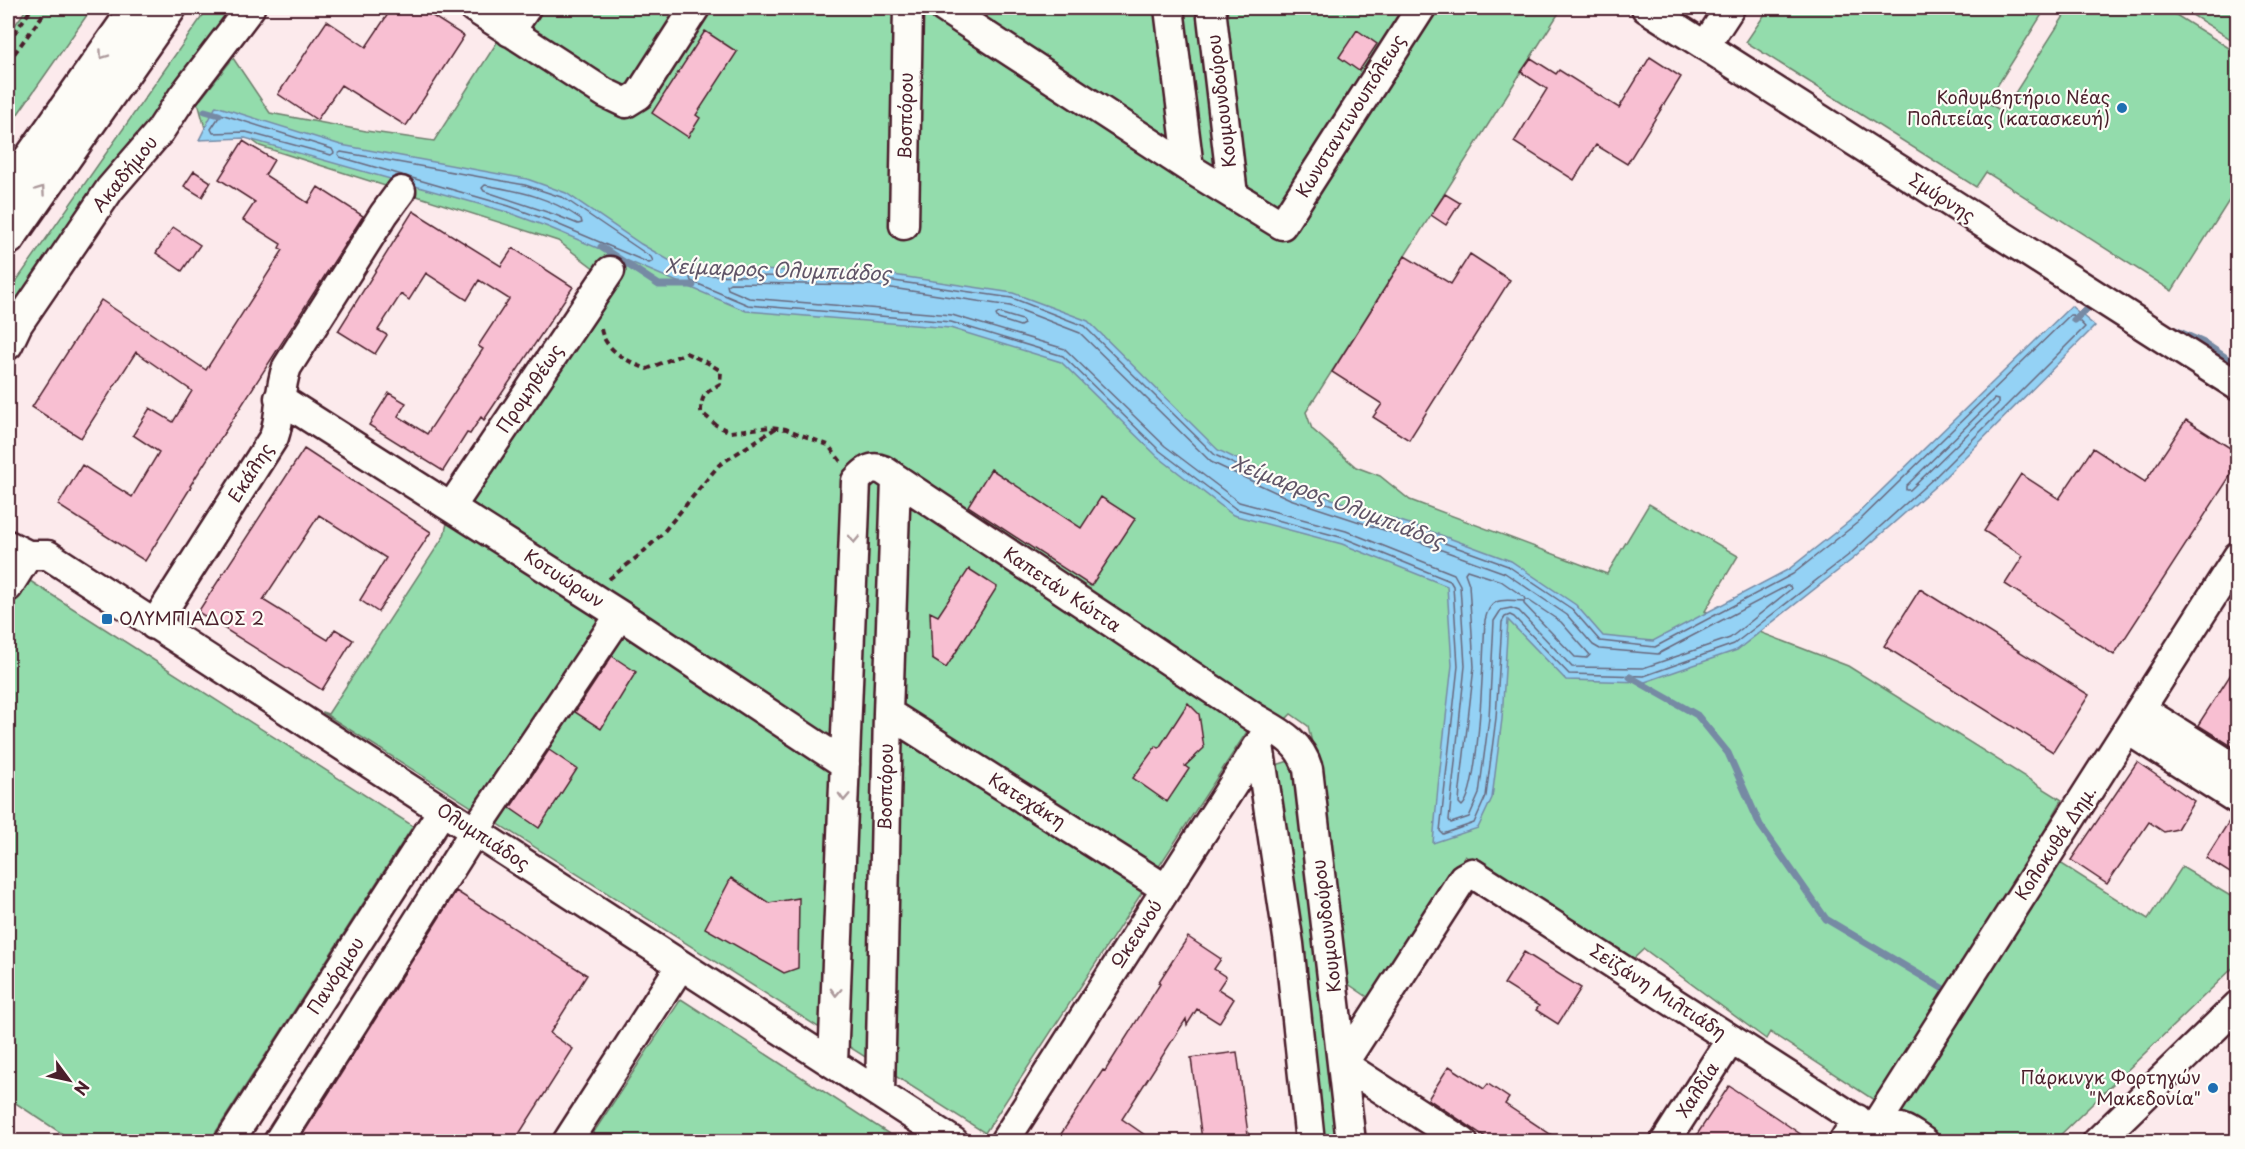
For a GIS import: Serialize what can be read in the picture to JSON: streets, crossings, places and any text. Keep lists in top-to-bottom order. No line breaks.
{"streets":{"street":["Κουμουνδούρου","Βοσπόρου","Κωνσταντινουπόλεως","Ακαδήμου","Σμύρνης","Προμηθέως","Εκάλης","Κοτυώρων","Καπετάν Κώττα","Κατεχάκη","Ολυμπιάδος","Κολοκυθά Δημ.","Ωκεανού","Πανόρμου","Σεϊζάνη Μιλτιάδη","Χαλδία"]},"crossings":[["Κουμουνδούρου","Κωνσταντινουπόλεως"],["Κουμουνδούρου","Καπετάν Κώττα"],["Κουμουνδούρου","Ωκεανού"],["Κουμουνδούρου","Σεϊζάνη Μιλτιάδη"],["Βοσπόρου","Καπετάν Κώττα"],["Βοσπόρου","Κατεχάκη"],["Βοσπόρου","Ολυμπιάδος"],["Προμηθέως","Κοτυώρων"],["Εκάλης","Κοτυώρων"],["Εκάλης","Ολυμπιάδος"],["Καπετάν Κώττα","Ωκεανού"],["Κατεχάκη","Ωκεανού"],["Ολυμπιάδος","Πανόρμου"],["Κολοκυθά Δημ.","Σεϊζάνη Μιλτιάδη"],["Σεϊζάνη Μιλτιάδη","Χαλδία"]],"water":["Χείμαρρος Ολυμπιάδος"],"places":{"other":["Κολυμβητήριο Νέας Πολιτείας (κατασκευή)","Πάρκινγκ Φορτηγών \"Μακεδονία\""],"transit":["ΟΛΥΜΠΙΑΔΟΣ 2"]},"north":"bottom right"}
